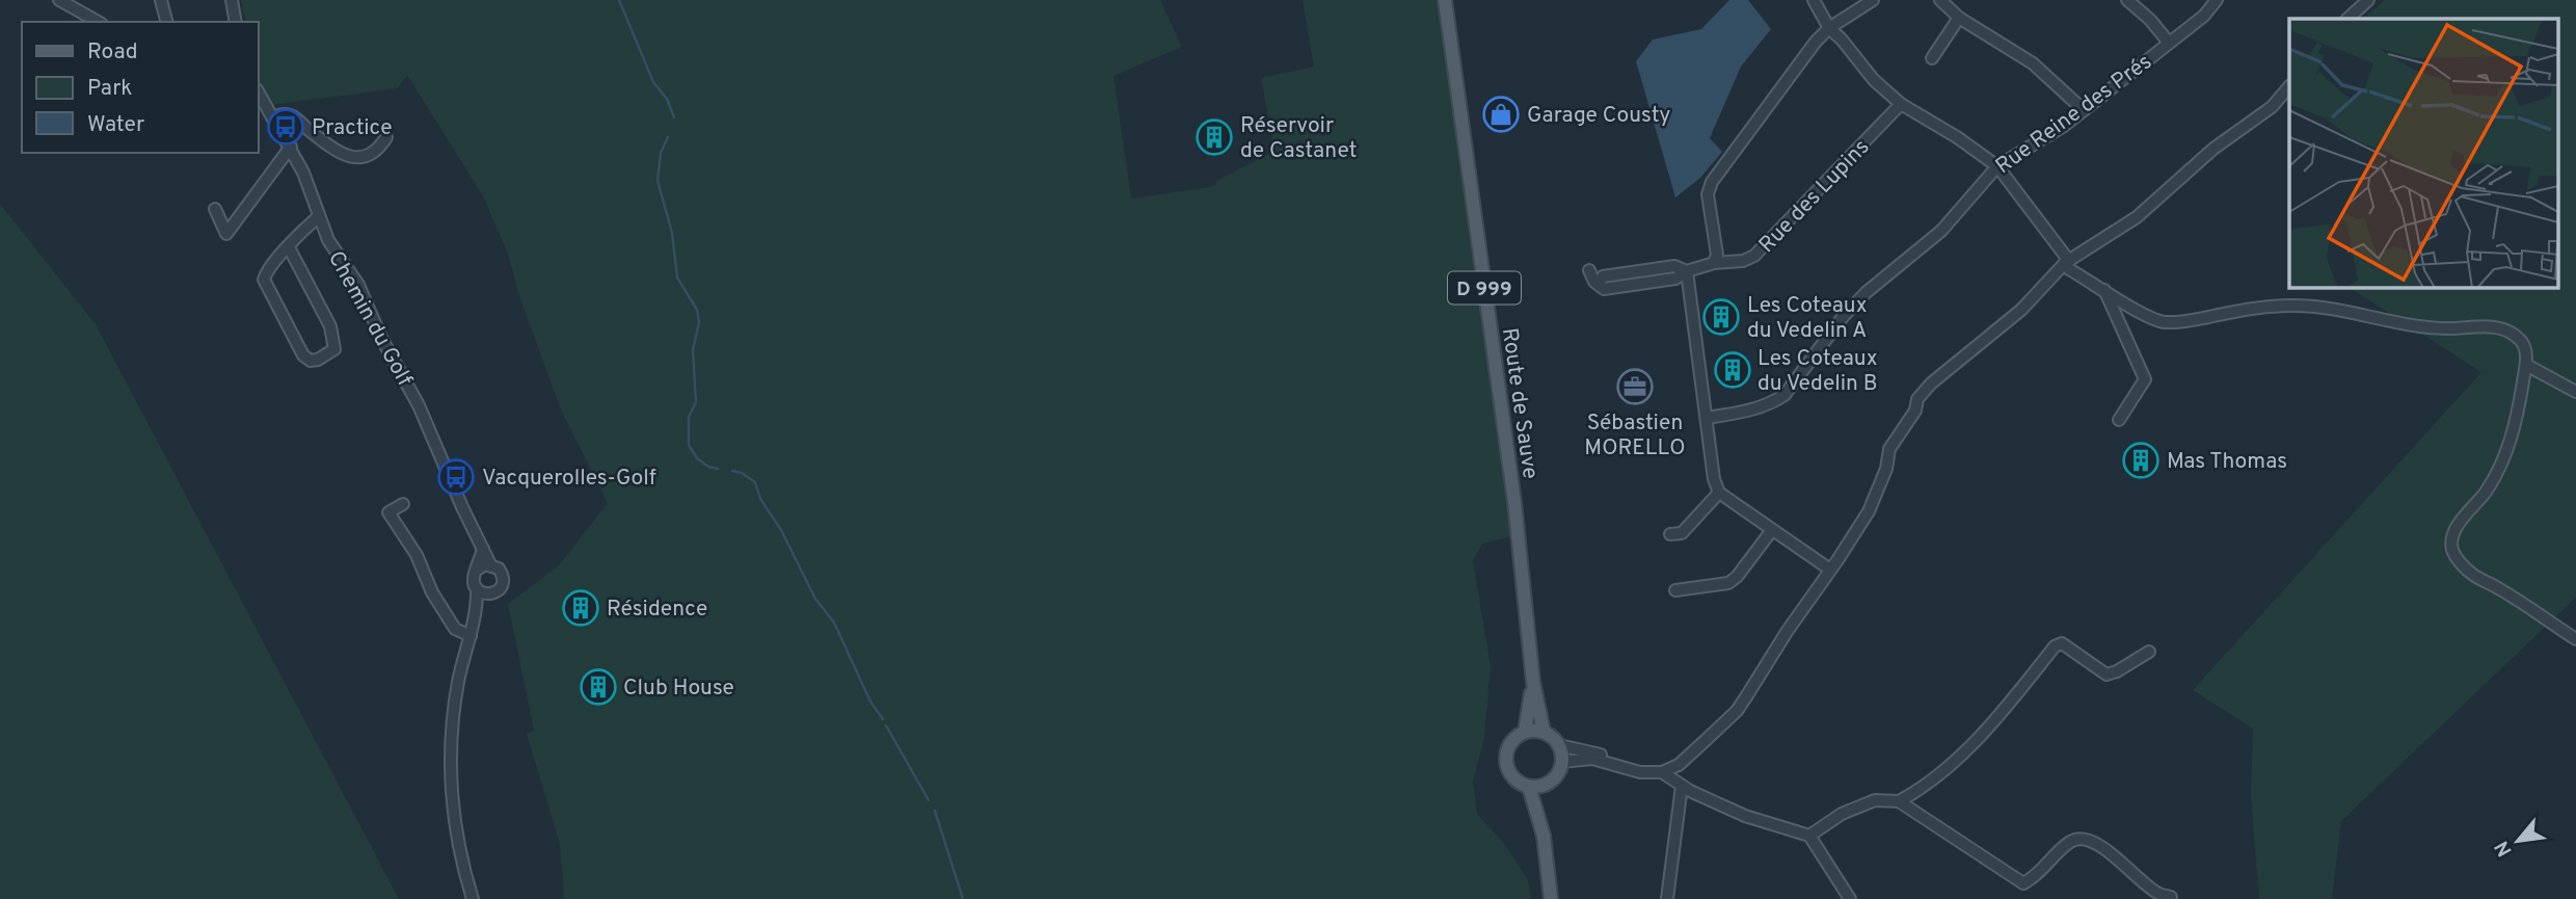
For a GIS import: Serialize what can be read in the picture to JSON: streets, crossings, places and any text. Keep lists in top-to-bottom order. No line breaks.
{"streets":{"main road":["D 999","Route de Sauve"],"street":["Rue Reine des Prés","Rue des Lupins","Chemin du Golf"]},"places":{"shop":["Garage Cousty"],"bus stop":["Practice","Vacquerolles-Golf"],"building":["Réservoir de Castanet","Les Coteaux du Vedelin A","Les Coteaux du Vedelin B","Mas Thomas","Résidence","Club House"],"office":["Sébastien MORELLO"]},"legend":["Road","Park","Water"],"north":"bottom left"}
